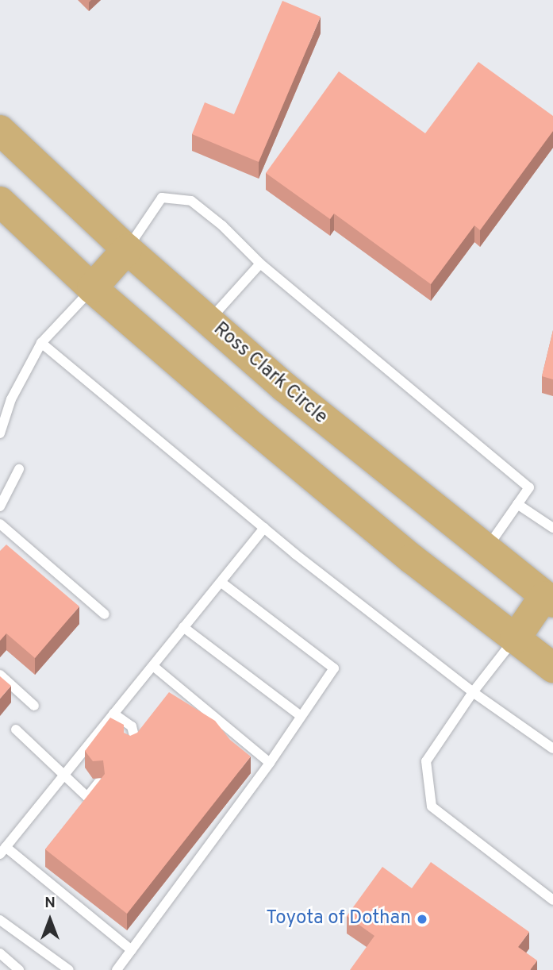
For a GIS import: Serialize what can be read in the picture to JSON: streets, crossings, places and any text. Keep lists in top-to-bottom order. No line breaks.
{"streets":{"highway":["Ross Clark Circle"]},"places":["Toyota of Dothan"],"north":"top"}
